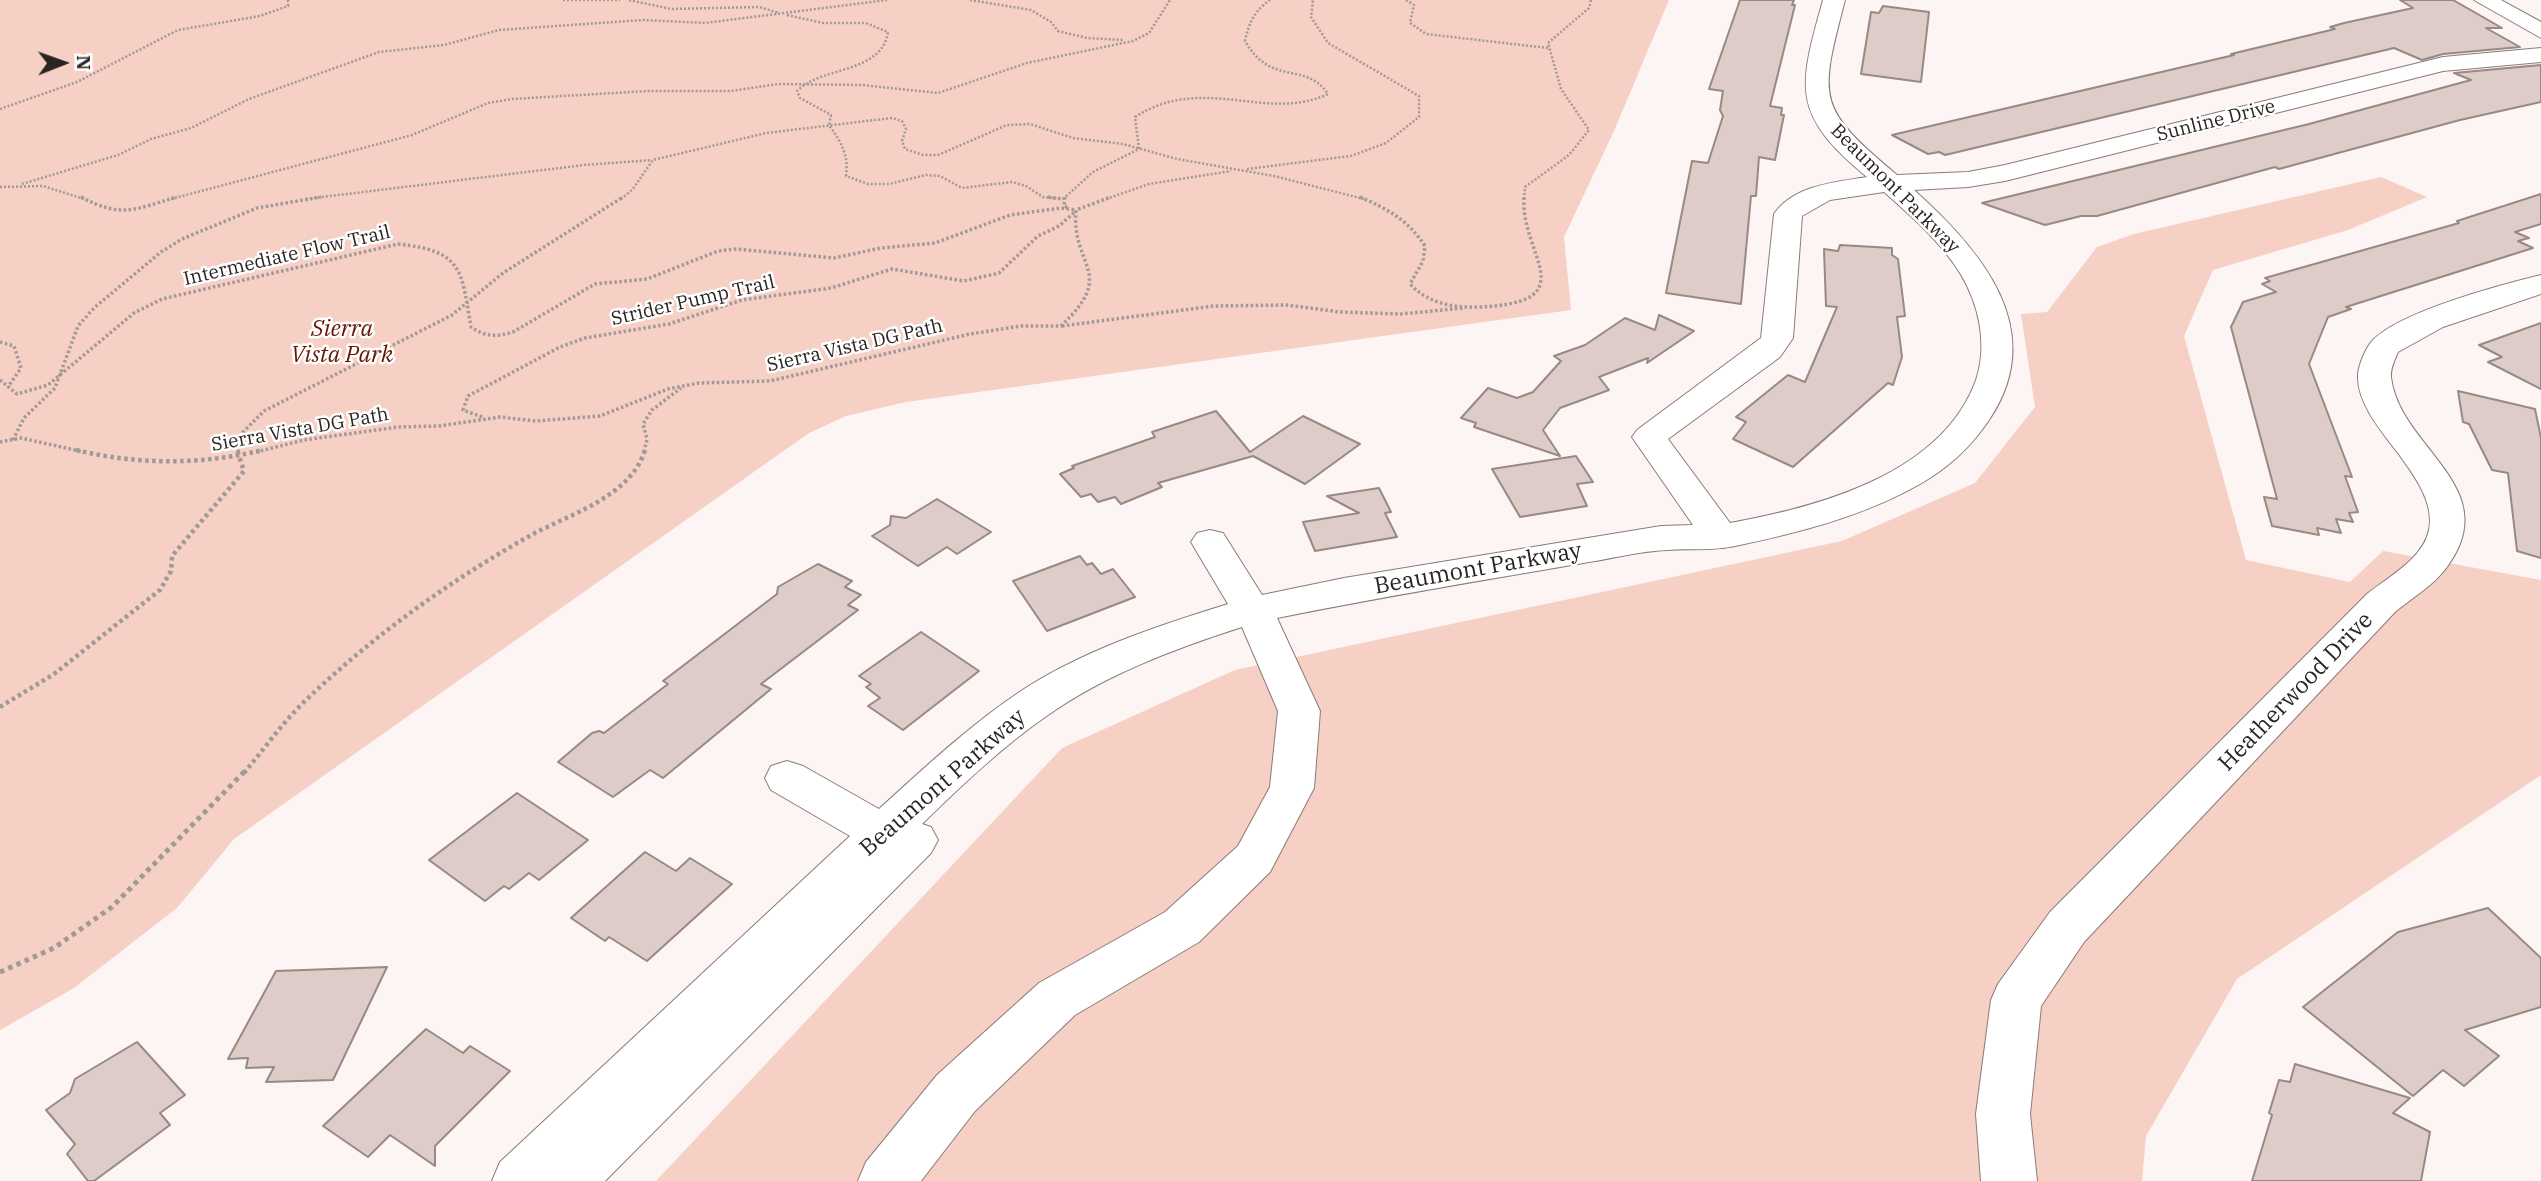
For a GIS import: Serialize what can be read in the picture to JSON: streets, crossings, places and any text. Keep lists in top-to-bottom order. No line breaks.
{"streets":{"street":["Sunline Drive","Beaumont Parkway","Heatherwood Drive"],"path":["Intermediate Flow Trail","Strider Pump Trail","Sierra Vista DG Path"]},"crossings":[["Sunline Drive","Beaumont Parkway"],["Intermediate Flow Trail","Strider Pump Trail"],["Strider Pump Trail","Sierra Vista DG Path"]],"parks":["Sierra Vista Park"],"north":"right"}
